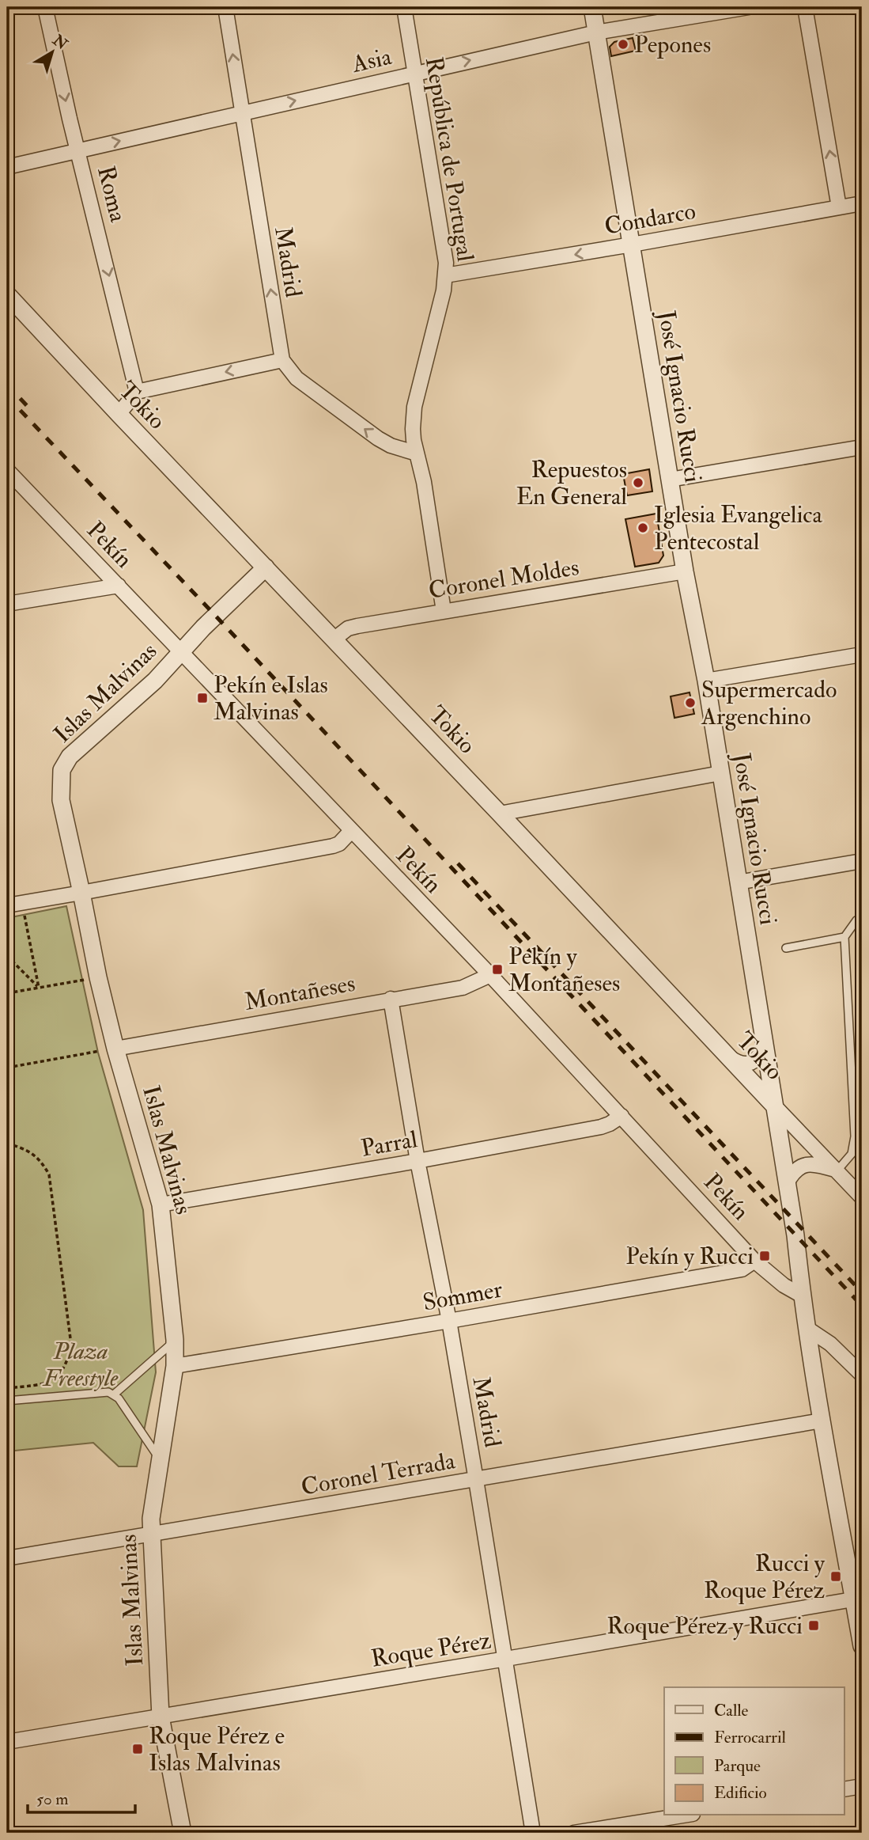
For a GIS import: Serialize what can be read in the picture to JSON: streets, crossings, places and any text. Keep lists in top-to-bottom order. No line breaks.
{"streets":{"street":["Asia","República de Portugal","Roma","Condarco","Madrid","José Ignacio Rucci","Tokio","Pekín","Coronel Moldes","Islas Malvinas","Montañeses","Parral","Sommer","Coronel Terrada","Roque Pérez"]},"crossings":[["Asia","República de Portugal"],["Asia","Roma"],["Asia","Madrid"],["Asia","José Ignacio Rucci"],["República de Portugal","Condarco"],["República de Portugal","Coronel Moldes"],["Condarco","José Ignacio Rucci"],["Madrid","Montañeses"],["Madrid","Parral"],["Madrid","Sommer"],["Madrid","Coronel Terrada"],["Madrid","Roque Pérez"],["José Ignacio Rucci","Tokio"],["José Ignacio Rucci","Pekín"],["José Ignacio Rucci","Coronel Moldes"],["José Ignacio Rucci","Coronel Terrada"],["José Ignacio Rucci","Roque Pérez"],["Tokio","Coronel Moldes"],["Tokio","Islas Malvinas"],["Pekín","Islas Malvinas"],["Pekín","Montañeses"],["Pekín","Parral"],["Pekín","Sommer"],["Islas Malvinas","Montañeses"],["Islas Malvinas","Parral"],["Islas Malvinas","Sommer"],["Islas Malvinas","Coronel Terrada"],["Islas Malvinas","Roque Pérez"]],"one_way":["Asia","Roma","Condarco"],"parks":["Plaza Freestyle"],"places":{"other":["Pepones","Repuestos En General","Iglesia Evangelica Pentecostal","Supermercado Argenchino"],"transit":["Pekín e Islas Malvinas","Pekín y Montañeses","Pekín y Rucci","Rucci y Roque Pérez","Roque Pérez y Rucci","Roque Pérez e Islas Malvinas"]},"legend":["Calle","Ferrocarril","Parque","Edificio"],"scale_bar":"50 m","north":"top right"}
